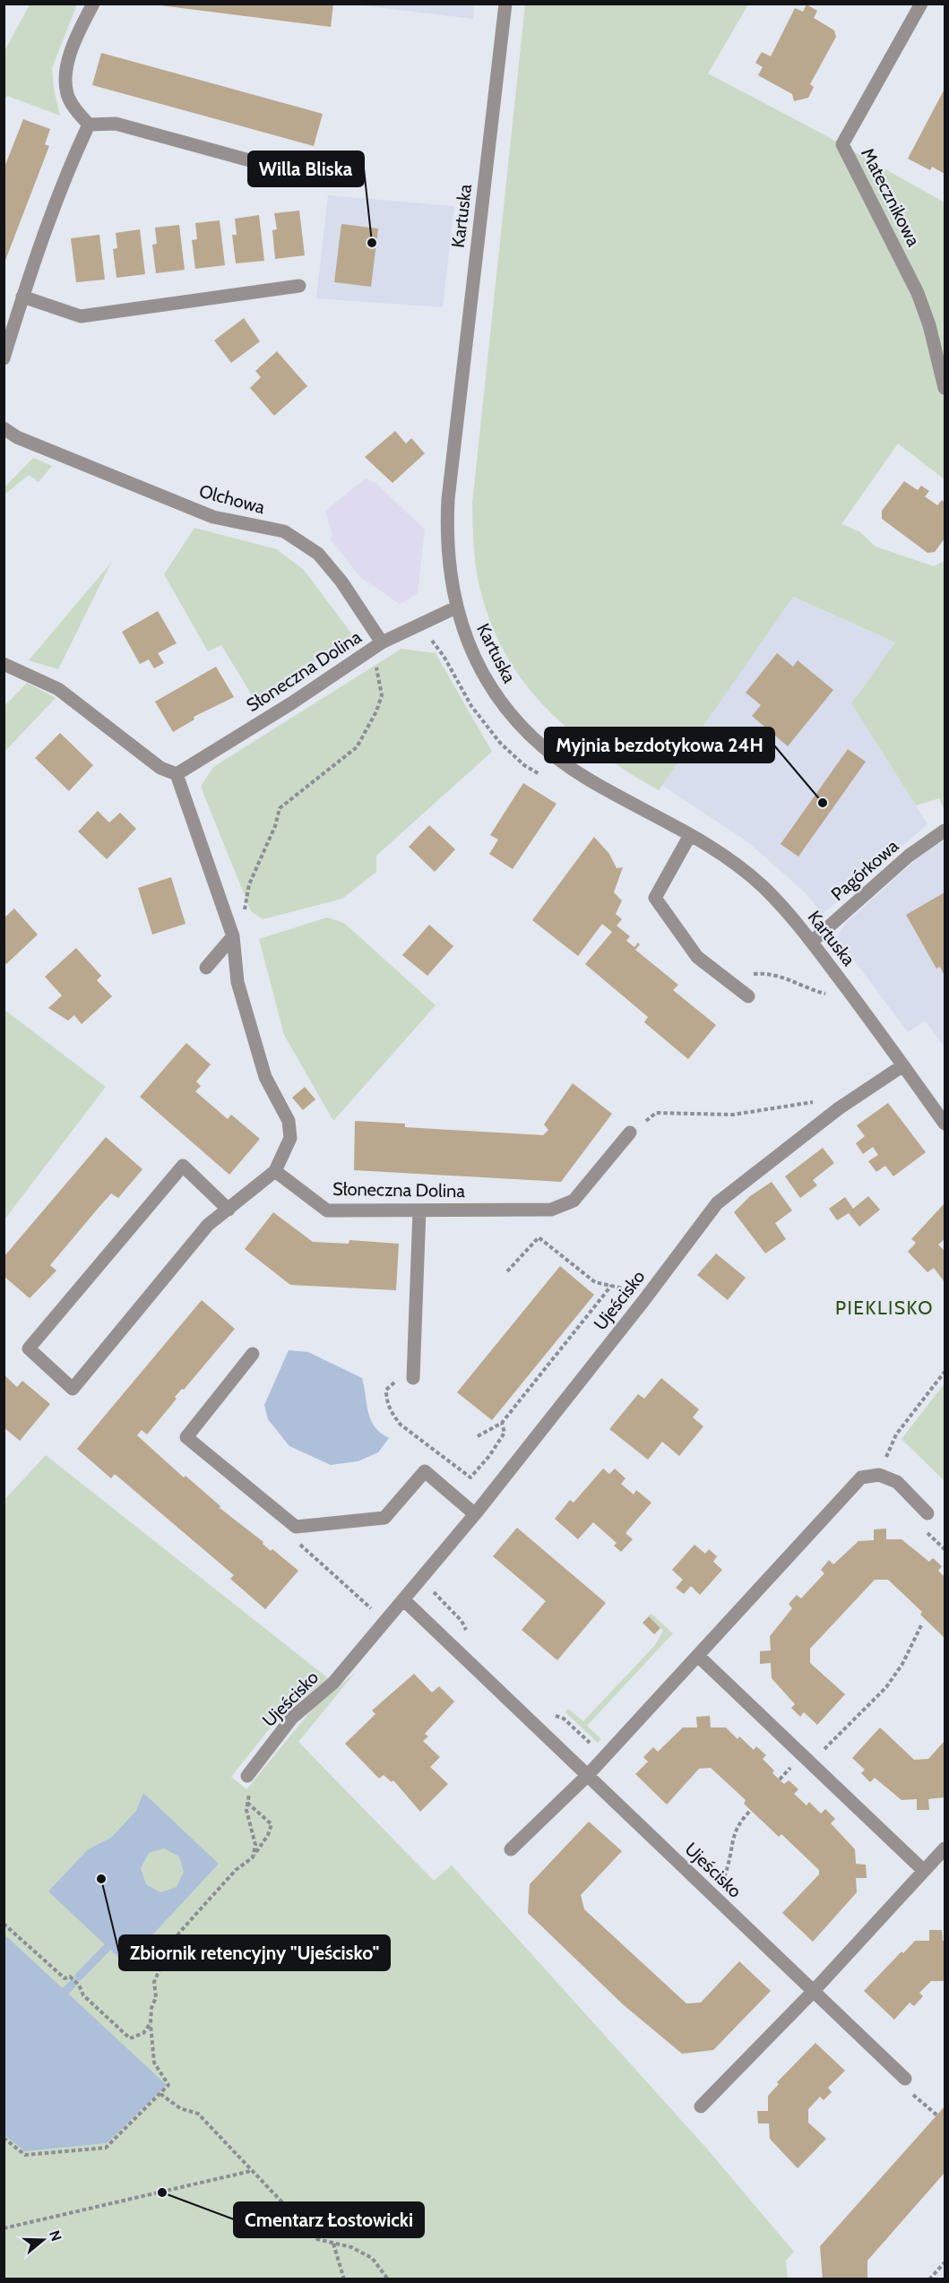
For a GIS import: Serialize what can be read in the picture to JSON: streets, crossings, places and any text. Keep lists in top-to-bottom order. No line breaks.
{"streets":{"street":["Matecznikowa","Kartuska","Olchowa","Słoneczna Dolina","Pagórkowa","Ujeścisko"]},"crossings":[["Kartuska","Słoneczna Dolina"],["Kartuska","Pagórkowa"],["Kartuska","Ujeścisko"],["Olchowa","Słoneczna Dolina"]],"districts":["PIEKLISKO"],"places":["Willa Bliska","Myjnia bezdotykowa 24H","Zbiornik retencyjny \"Ujeścisko\"","Cmentarz Łostowicki"],"north":"right"}
